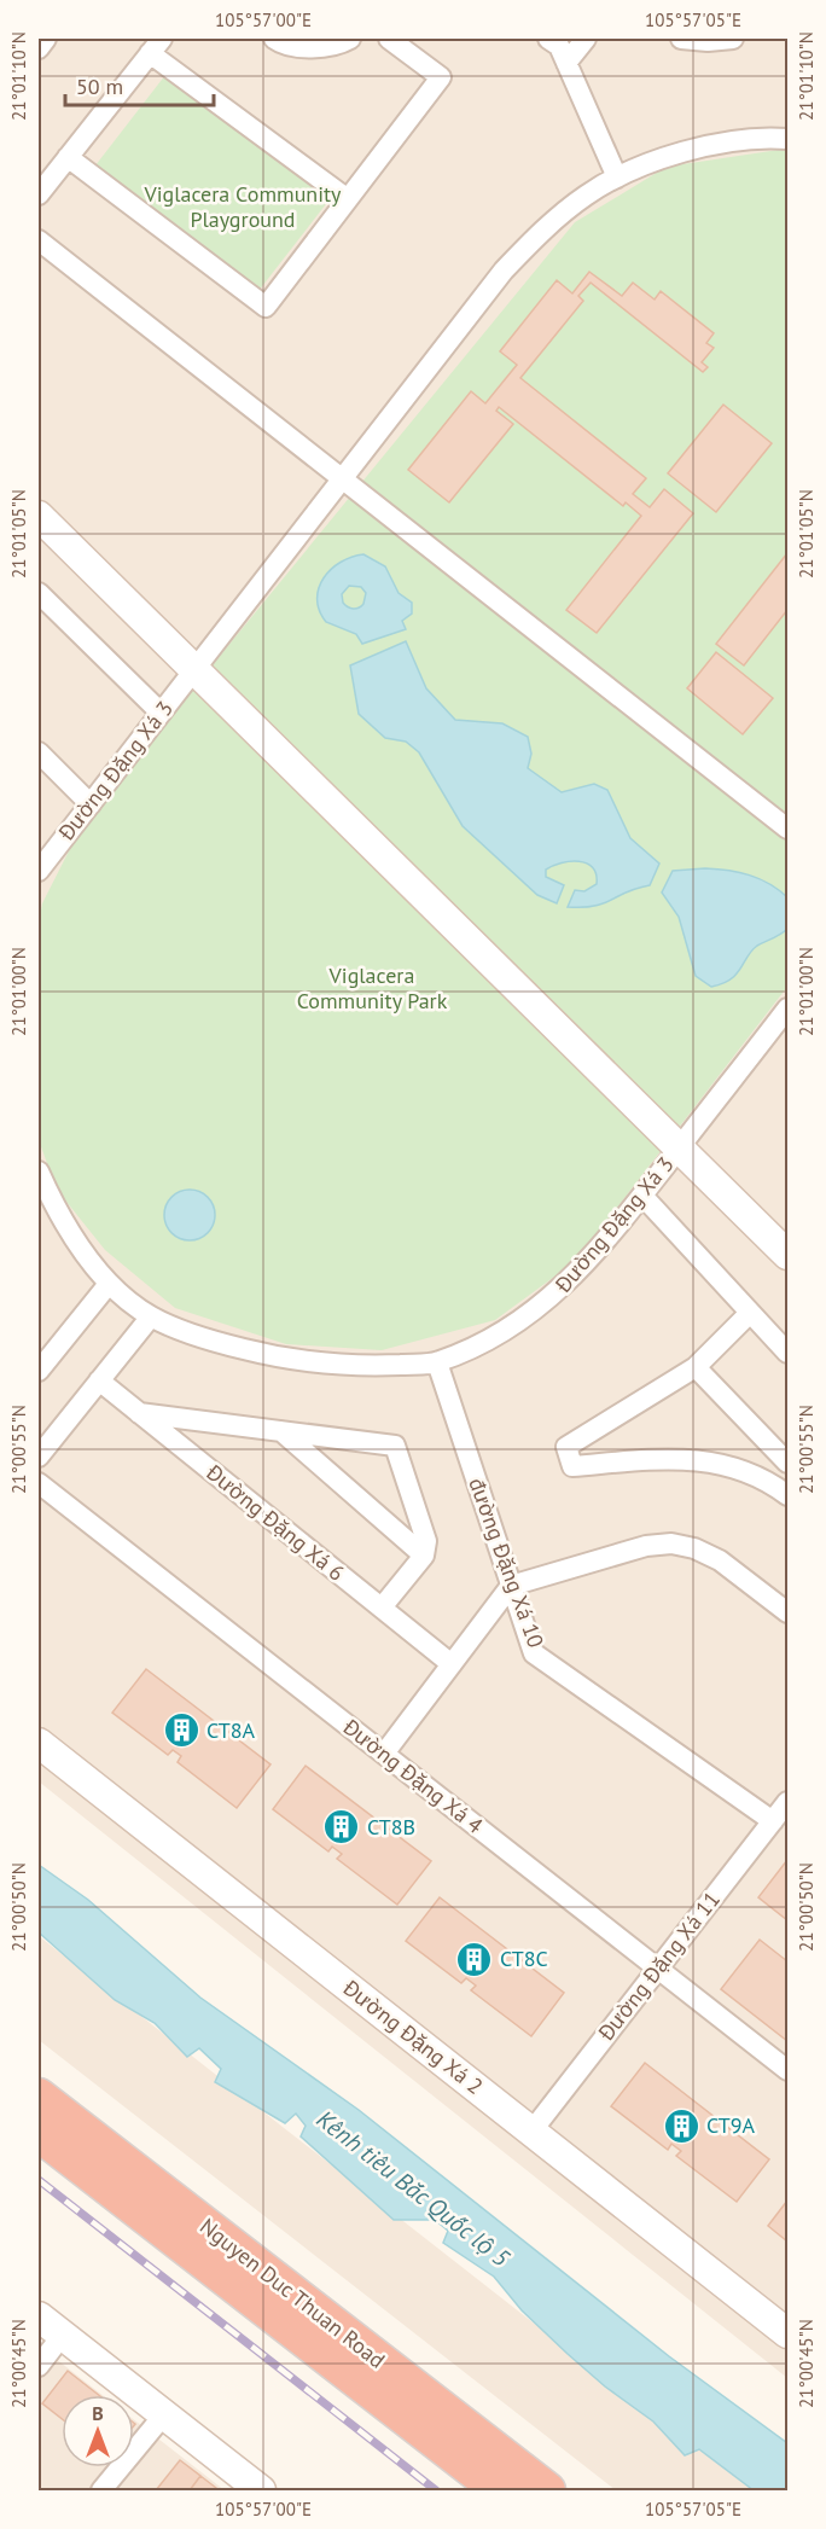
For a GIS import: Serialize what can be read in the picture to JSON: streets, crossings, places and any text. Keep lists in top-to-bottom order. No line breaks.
{"streets":{"highway":["Nguyen Duc Thuan Road"],"street":["Đường Đặng Xá 3","Đường Đặng Xá 6","đường Đặng Xá 10","Đường Đặng Xá 4","Đường Đặng Xá 11","Đường Đặng Xá 2"]},"crossings":[["Đường Đặng Xá 3","đường Đặng Xá 10"],["đường Đặng Xá 10","Đường Đặng Xá 11"],["Đường Đặng Xá 4","Đường Đặng Xá 11"],["Đường Đặng Xá 11","Đường Đặng Xá 2"]],"water":["Kênh tiêu Bắc Quốc lộ 5"],"parks":["Viglacera Community Playground","Viglacera Community Park"],"places":{"building":["CT8A","CT8B","CT8C","CT9A"]},"scale_bar":"50 m","north":"top","coordinates":["105°57'00\"E","105°57'05\"E","21°01'10\"N","21°01'05\"N","21°01'00\"N","21°00'55\"N","21°00'50\"N","21°00'45\"N"]}
